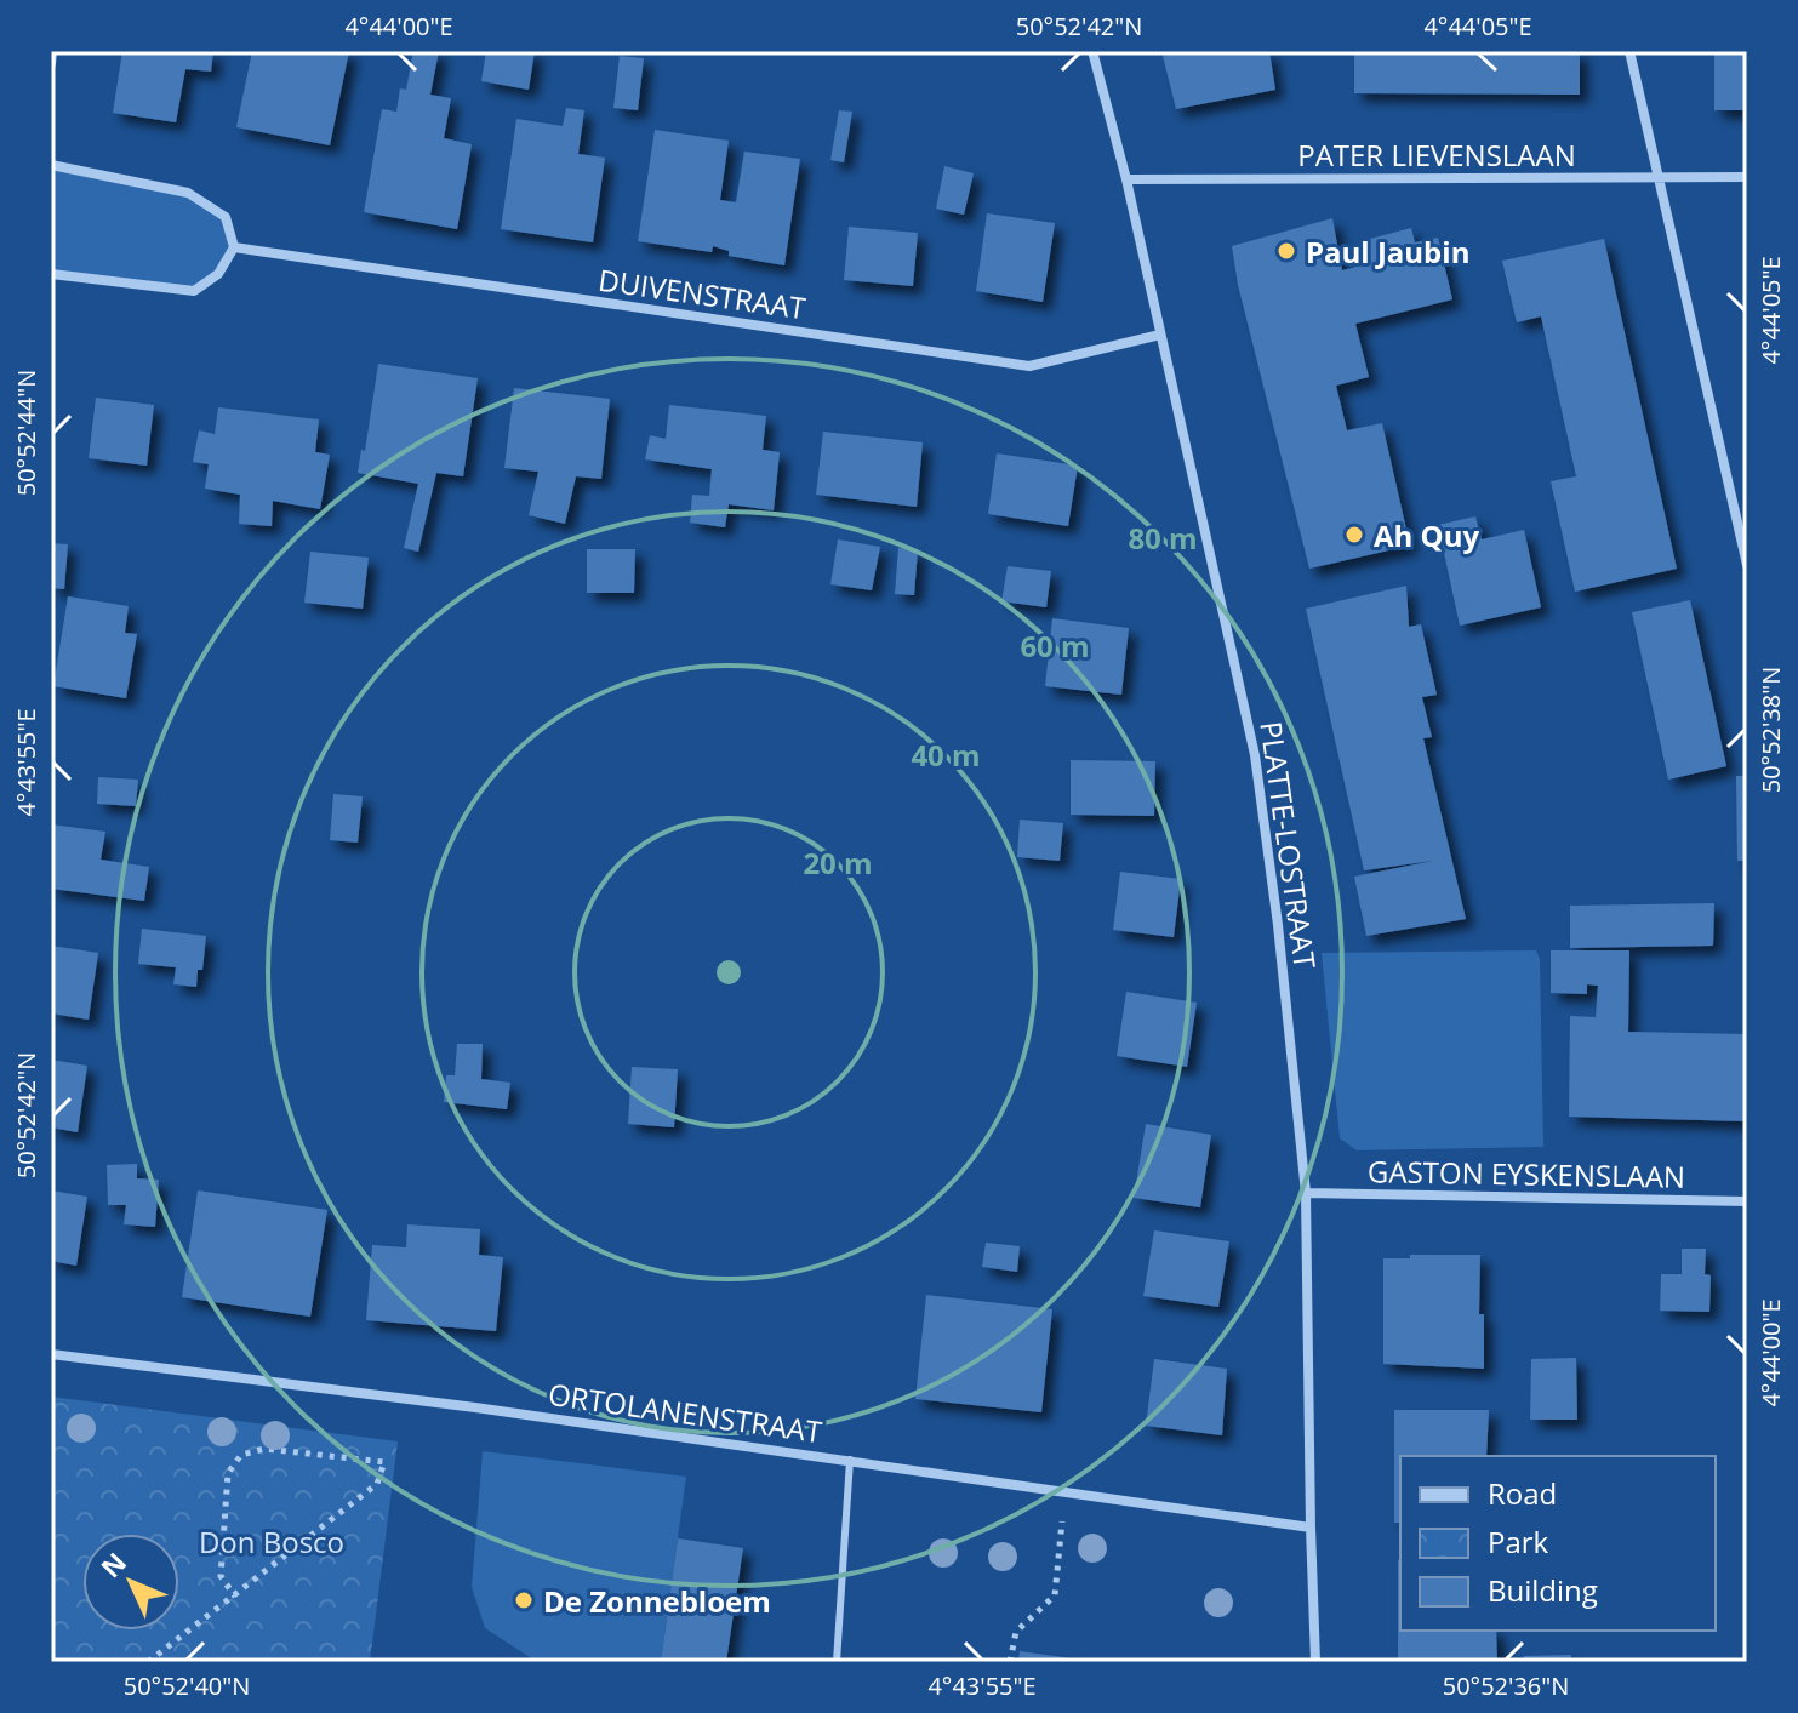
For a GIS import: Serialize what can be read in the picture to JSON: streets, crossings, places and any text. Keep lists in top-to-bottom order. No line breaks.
{"streets":{"street":["PATER LIEVENSLAAN","DUIVENSTRAAT","PLATTE-LOSTRAAT","GASTON EYSKENSLAAN","ORTOLANENSTRAAT"]},"crossings":[["PATER LIEVENSLAAN","PLATTE-LOSTRAAT"],["DUIVENSTRAAT","PLATTE-LOSTRAAT"],["PLATTE-LOSTRAAT","GASTON EYSKENSLAAN"],["PLATTE-LOSTRAAT","ORTOLANENSTRAAT"]],"parks":["Don Bosco"],"places":["Paul Jaubin","Ah Quy","De Zonnebloem"],"legend":["Road","Park","Building"],"north":"top left","coordinates":["4°44'00\"E","50°52'42\"N","4°44'05\"E","50°52'44\"N","50°52'38\"N","4°43'55\"E","50°52'40\"N","50°52'36\"N"],"rings":["80 m","60 m","40 m","20 m"]}
